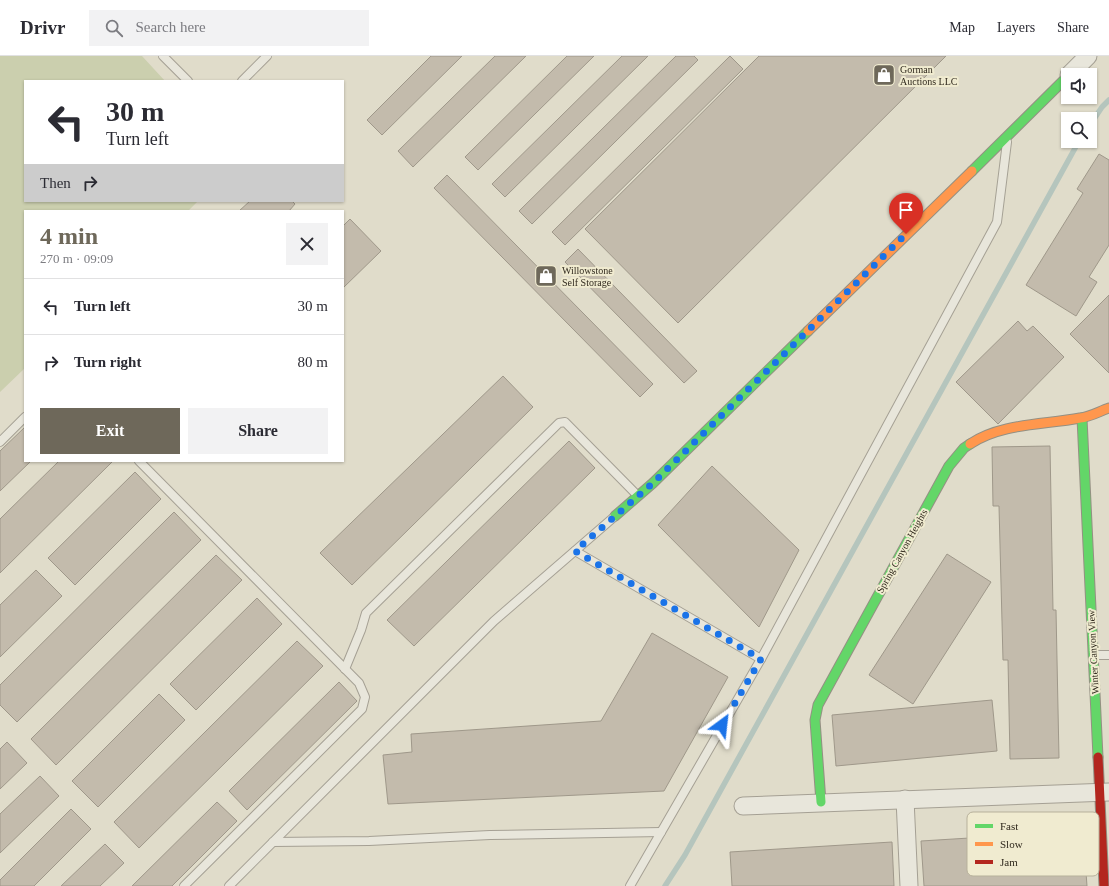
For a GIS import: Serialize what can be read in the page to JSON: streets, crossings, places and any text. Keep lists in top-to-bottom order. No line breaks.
{"streets":{"street":["Spring Canyon Heights","Winter Canyon View"]},"crossings":[["Spring Canyon Heights","Winter Canyon View"]],"places":{"shop":["Gorman Auctions LLC","Willowstone Self Storage"]},"legend":["Fast","Slow","Jam"],"page":{"header":"Drivr","search":"Search here","nav":["Map","Layers","Share"],"turn":["30 m","Turn left"],"then":"Then","heading":["4 min","270 m · 09:09"],"list":[{"name":"Turn left","value":"30 m"},{"name":"Turn right","value":"80 m"}],"buttons":["Exit","Share"]}}
